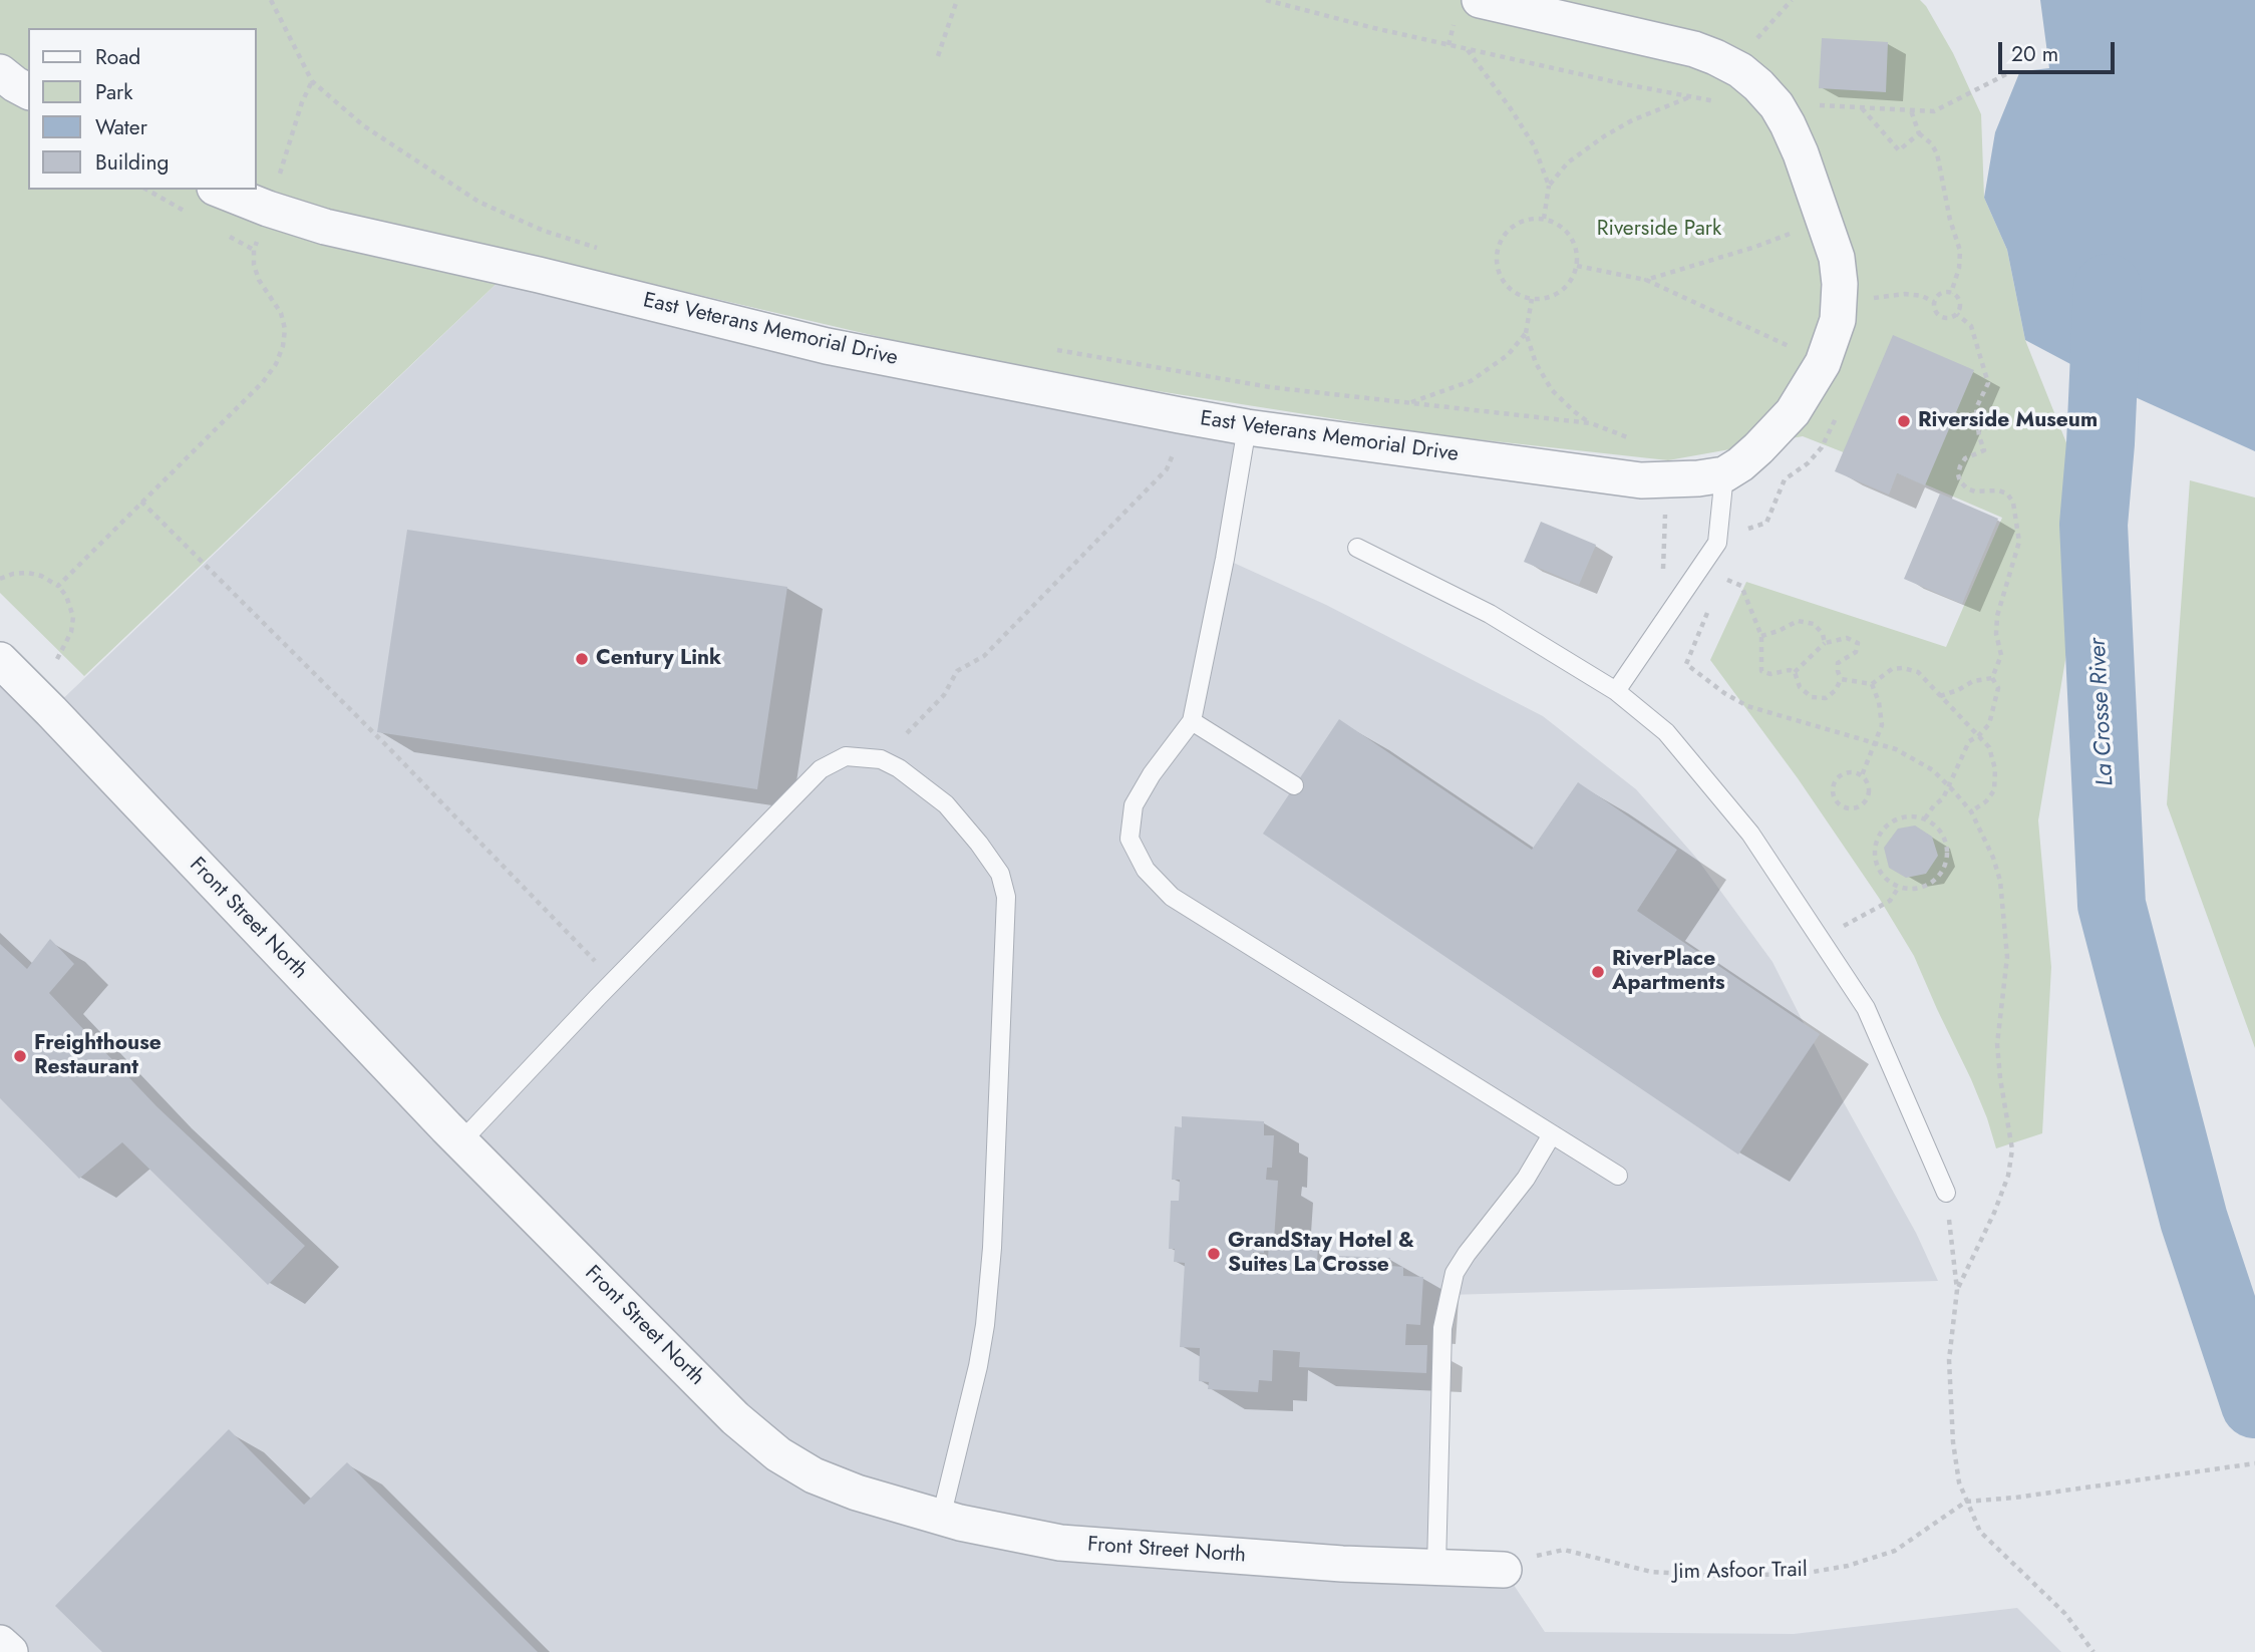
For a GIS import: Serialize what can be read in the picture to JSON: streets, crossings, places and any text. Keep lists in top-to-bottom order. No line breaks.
{"streets":{"street":["East Veterans Memorial Drive","Front Street North"],"path":["Jim Asfoor Trail"]},"crossings":[["Front Street North","Jim Asfoor Trail"]],"water":["La Crosse River"],"parks":["Riverside Park"],"places":["Riverside Museum","Century Link","RiverPlace Apartments","Freighthouse Restaurant","GrandStay Hotel & Suites La Crosse"],"legend":["Road","Park","Water","Building"],"scale_bar":"20 m"}
